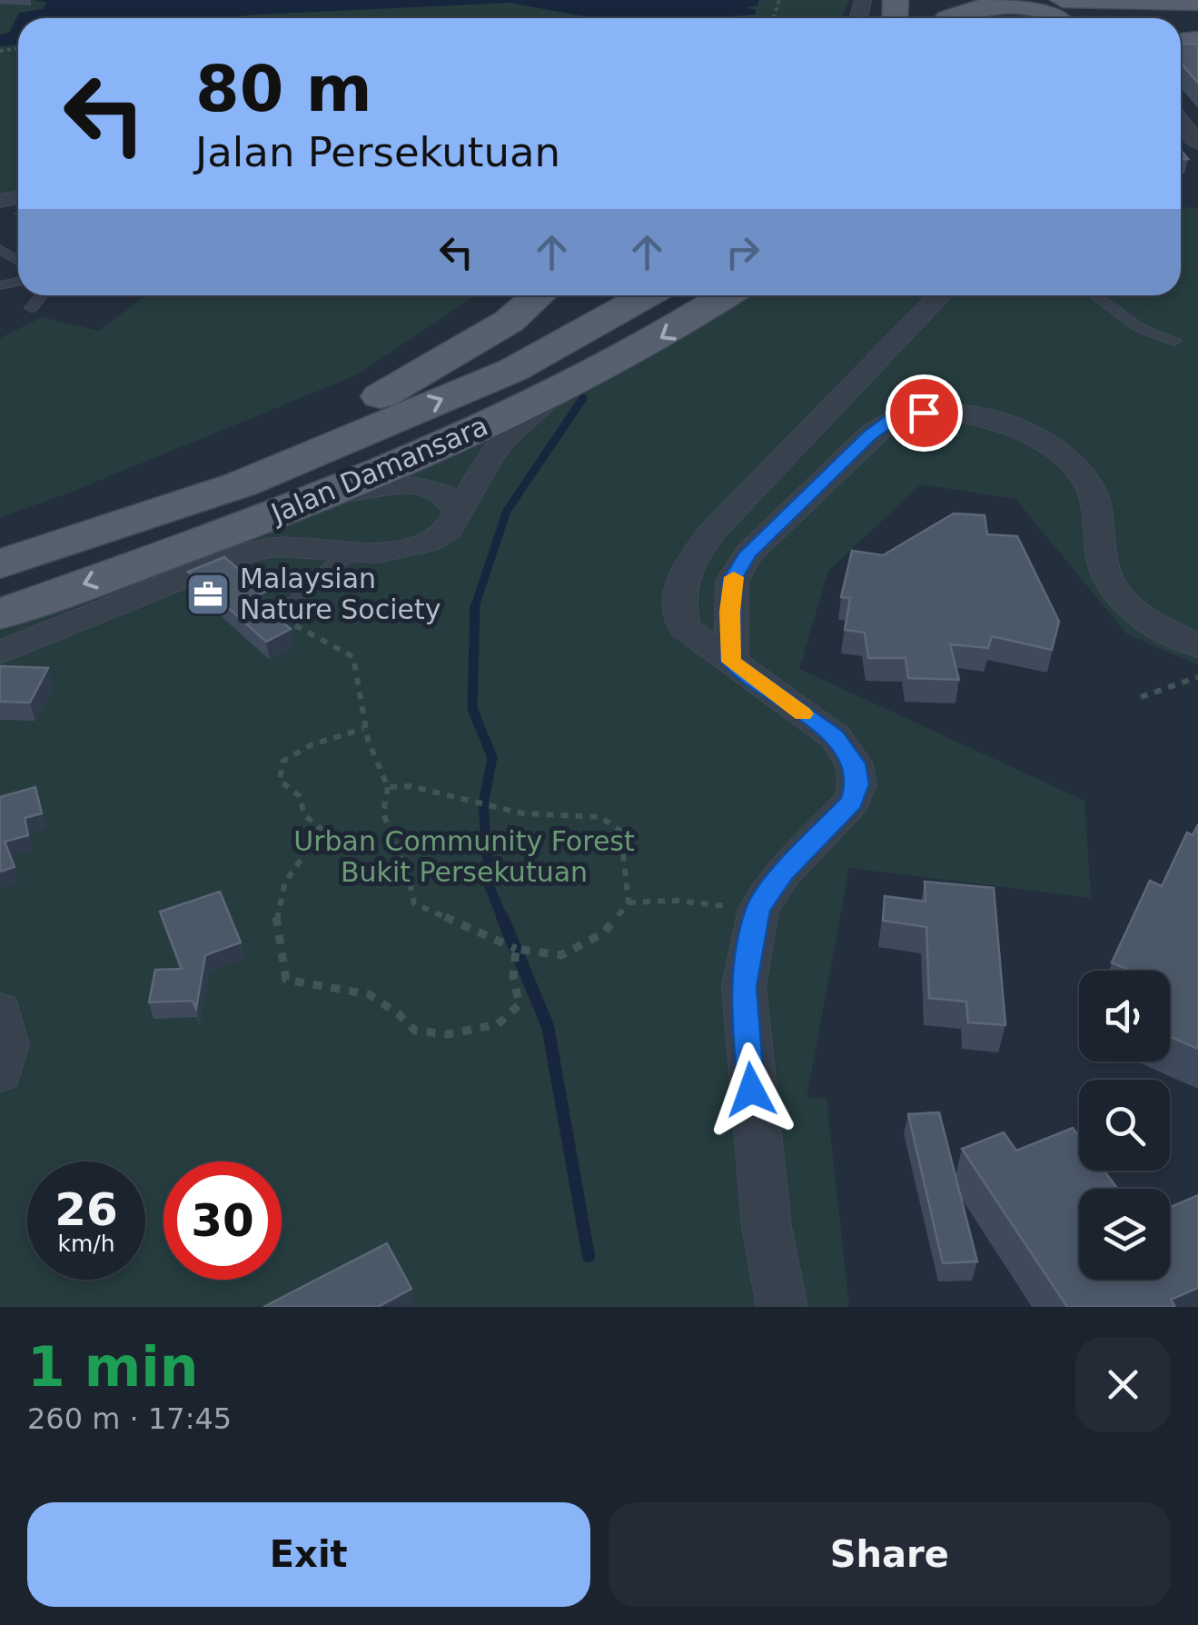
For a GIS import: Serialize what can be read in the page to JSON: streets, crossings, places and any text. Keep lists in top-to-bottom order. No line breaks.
{"streets":{"main road":["Jalan Damansara"]},"parks":["Urban Community Forest Bukit Persekutuan"],"places":{"office":["Malaysian Nature Society"]},"page":{"turn":["80 m","Jalan Persekutuan"],"speed":"26 km/h","limit":"30","heading":["1 min","260 m · 17:45"],"buttons":["Exit","Share"]}}
